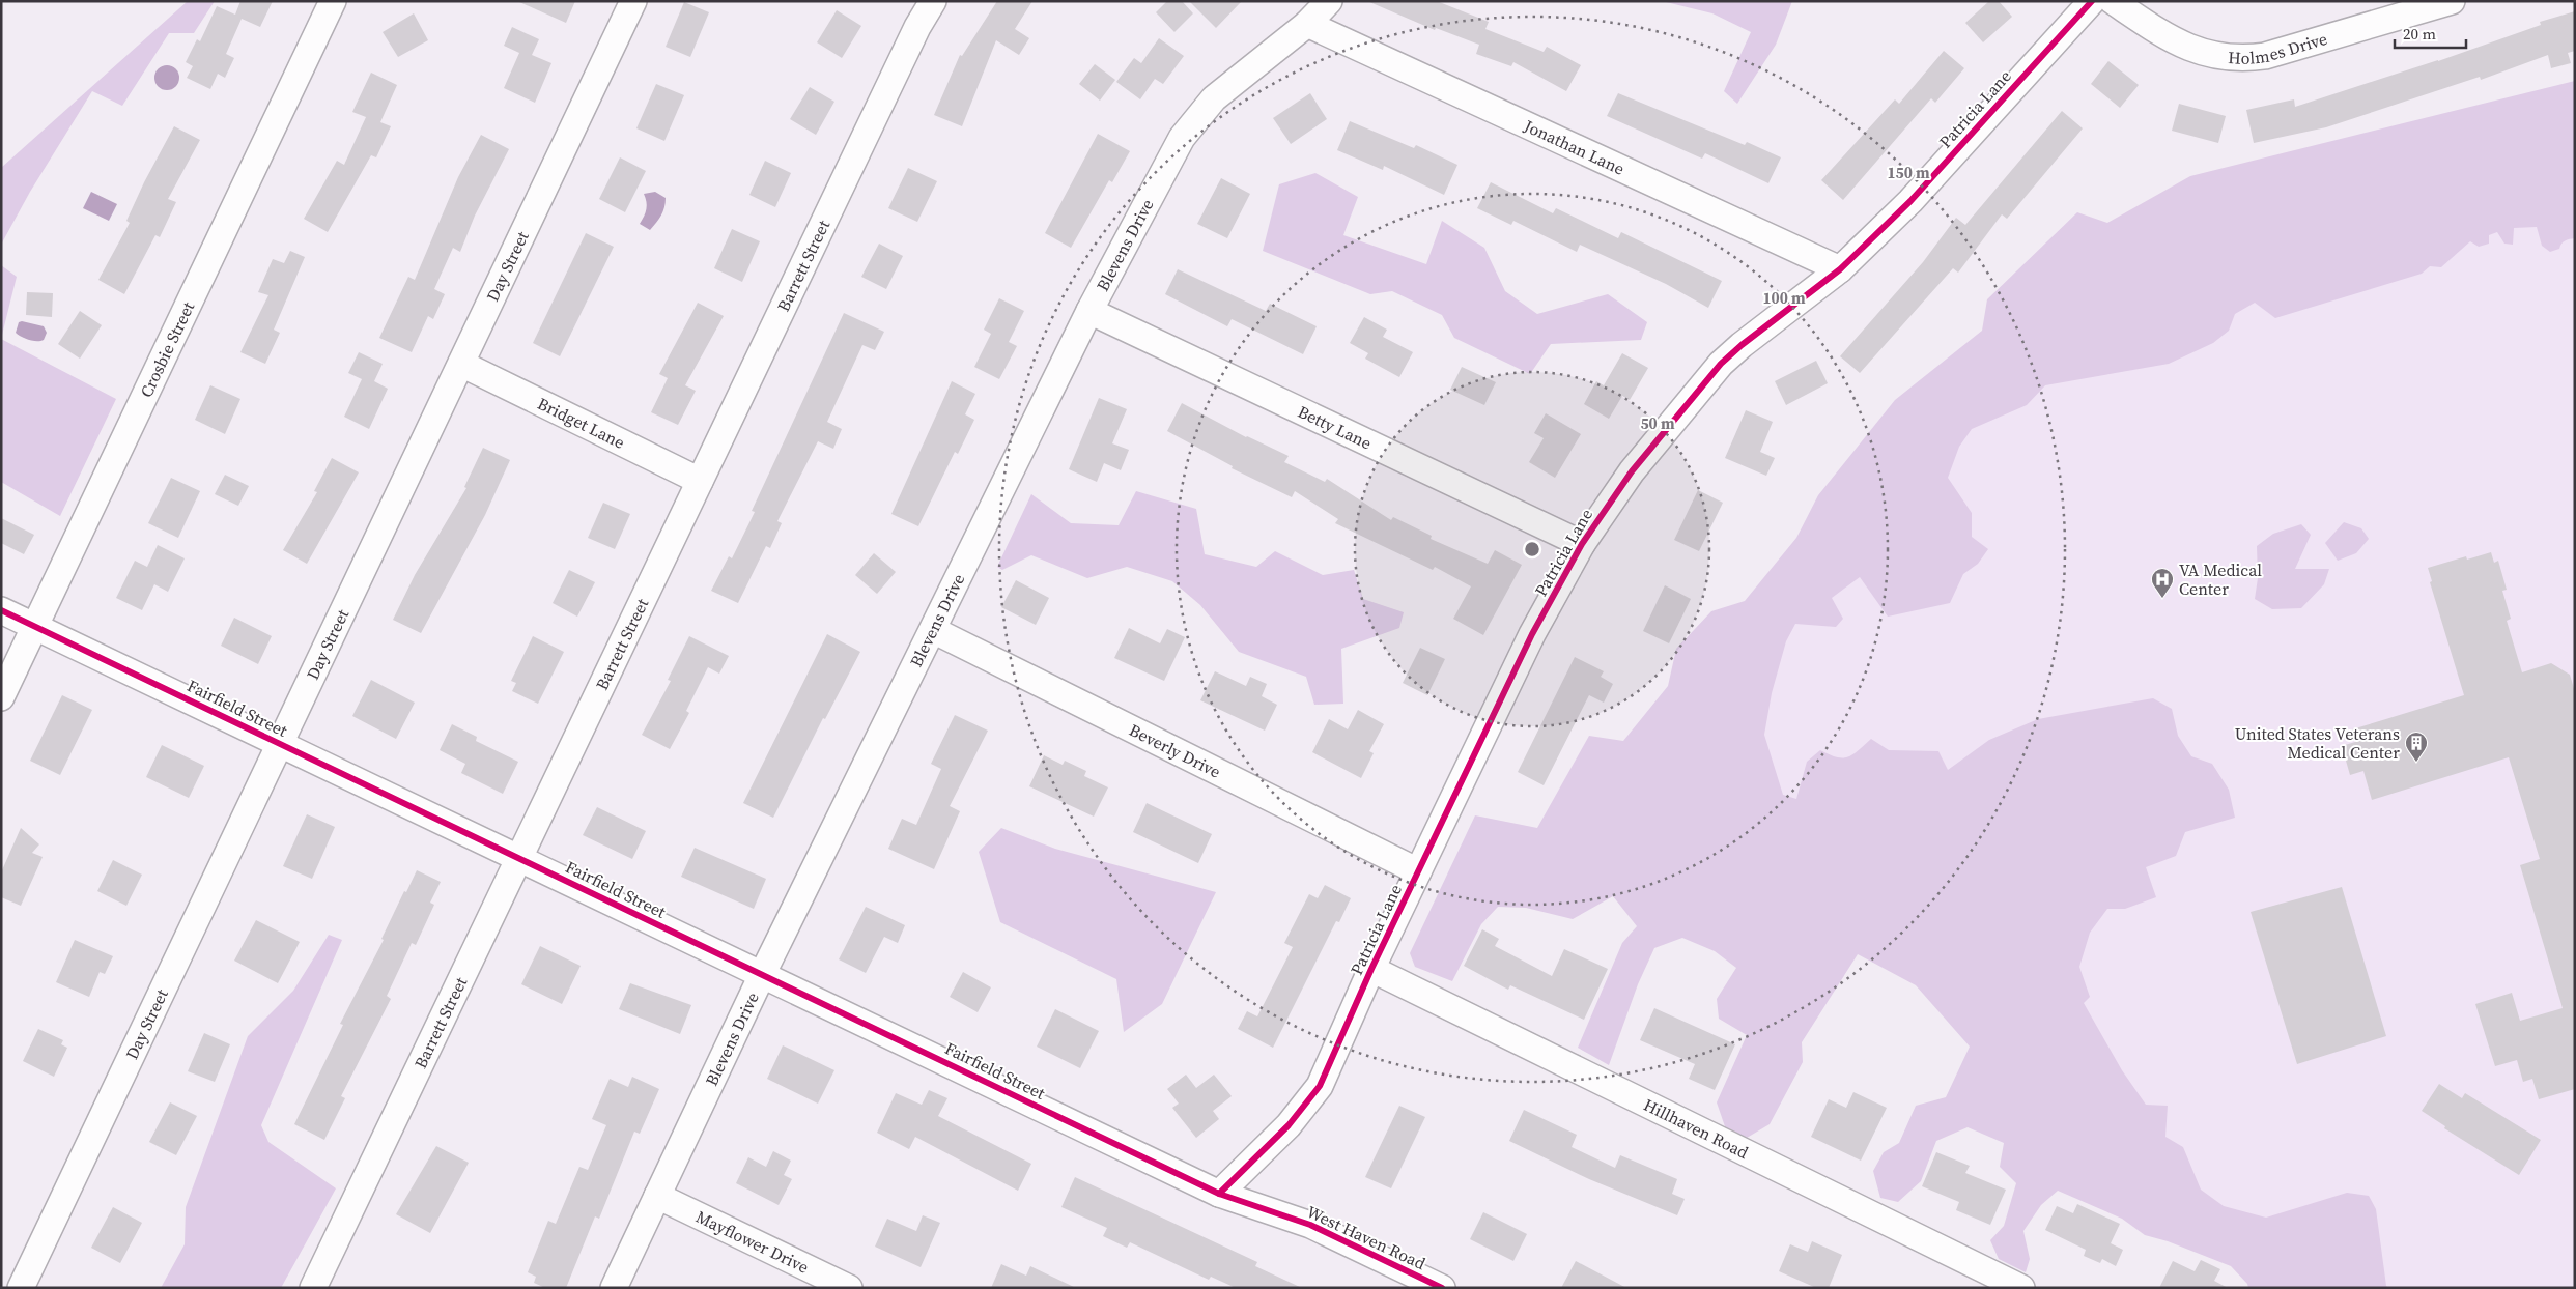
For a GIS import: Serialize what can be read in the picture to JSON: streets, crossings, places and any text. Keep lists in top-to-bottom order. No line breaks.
{"streets":{"street":["Holmes Drive","Patricia Lane","Jonathan Lane","Blevens Drive","Barrett Street","Day Street","Crosbie Street","Bridget Lane","Betty Lane","Fairfield Street","Beverly Drive","Hillhaven Road","West Haven Road","Mayflower Drive"]},"crossings":[["Patricia Lane","Jonathan Lane"],["Patricia Lane","Betty Lane"],["Patricia Lane","Fairfield Street"],["Patricia Lane","Beverly Drive"],["Patricia Lane","Hillhaven Road"],["Patricia Lane","West Haven Road"],["Jonathan Lane","Blevens Drive"],["Blevens Drive","Betty Lane"],["Blevens Drive","Fairfield Street"],["Blevens Drive","Beverly Drive"],["Blevens Drive","Mayflower Drive"],["Barrett Street","Bridget Lane"],["Barrett Street","Fairfield Street"],["Day Street","Bridget Lane"],["Day Street","Fairfield Street"],["Crosbie Street","Fairfield Street"],["Fairfield Street","West Haven Road"]],"places":{"hospital":["VA Medical Center"],"building":["United States Veterans Medical Center"]},"scale_bar":"20 m","rings":["150 m","100 m","50 m"]}
